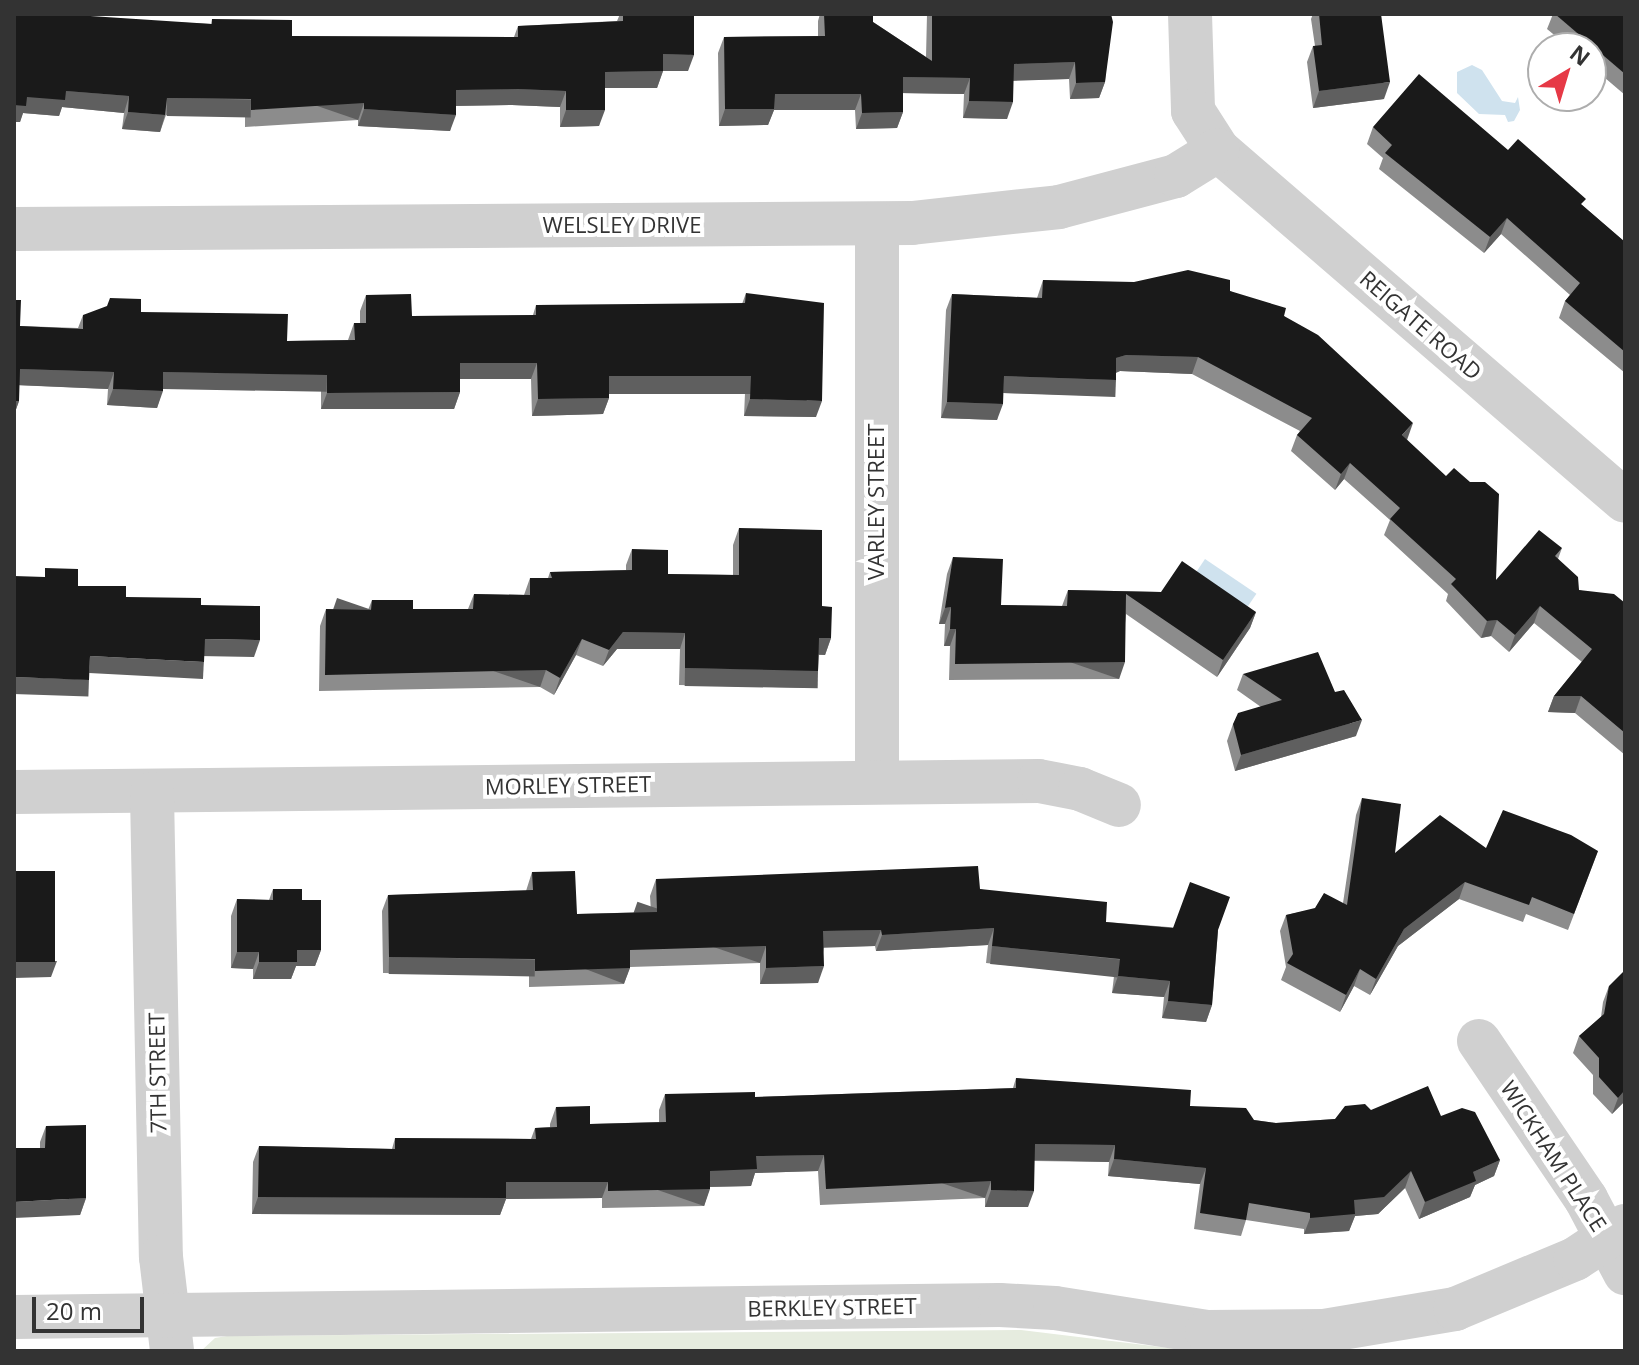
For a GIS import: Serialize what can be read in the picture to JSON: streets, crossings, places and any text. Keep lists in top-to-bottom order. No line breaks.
{"streets":{"street":["WELSLEY DRIVE","REIGATE ROAD","VARLEY STREET","MORLEY STREET","7TH STREET","WICKHAM PLACE","BERKLEY STREET"]},"crossings":[["WELSLEY DRIVE","REIGATE ROAD"],["WELSLEY DRIVE","VARLEY STREET"],["VARLEY STREET","MORLEY STREET"],["MORLEY STREET","7TH STREET"],["7TH STREET","BERKLEY STREET"],["WICKHAM PLACE","BERKLEY STREET"]],"scale_bar":"20 m","north":"top right"}
